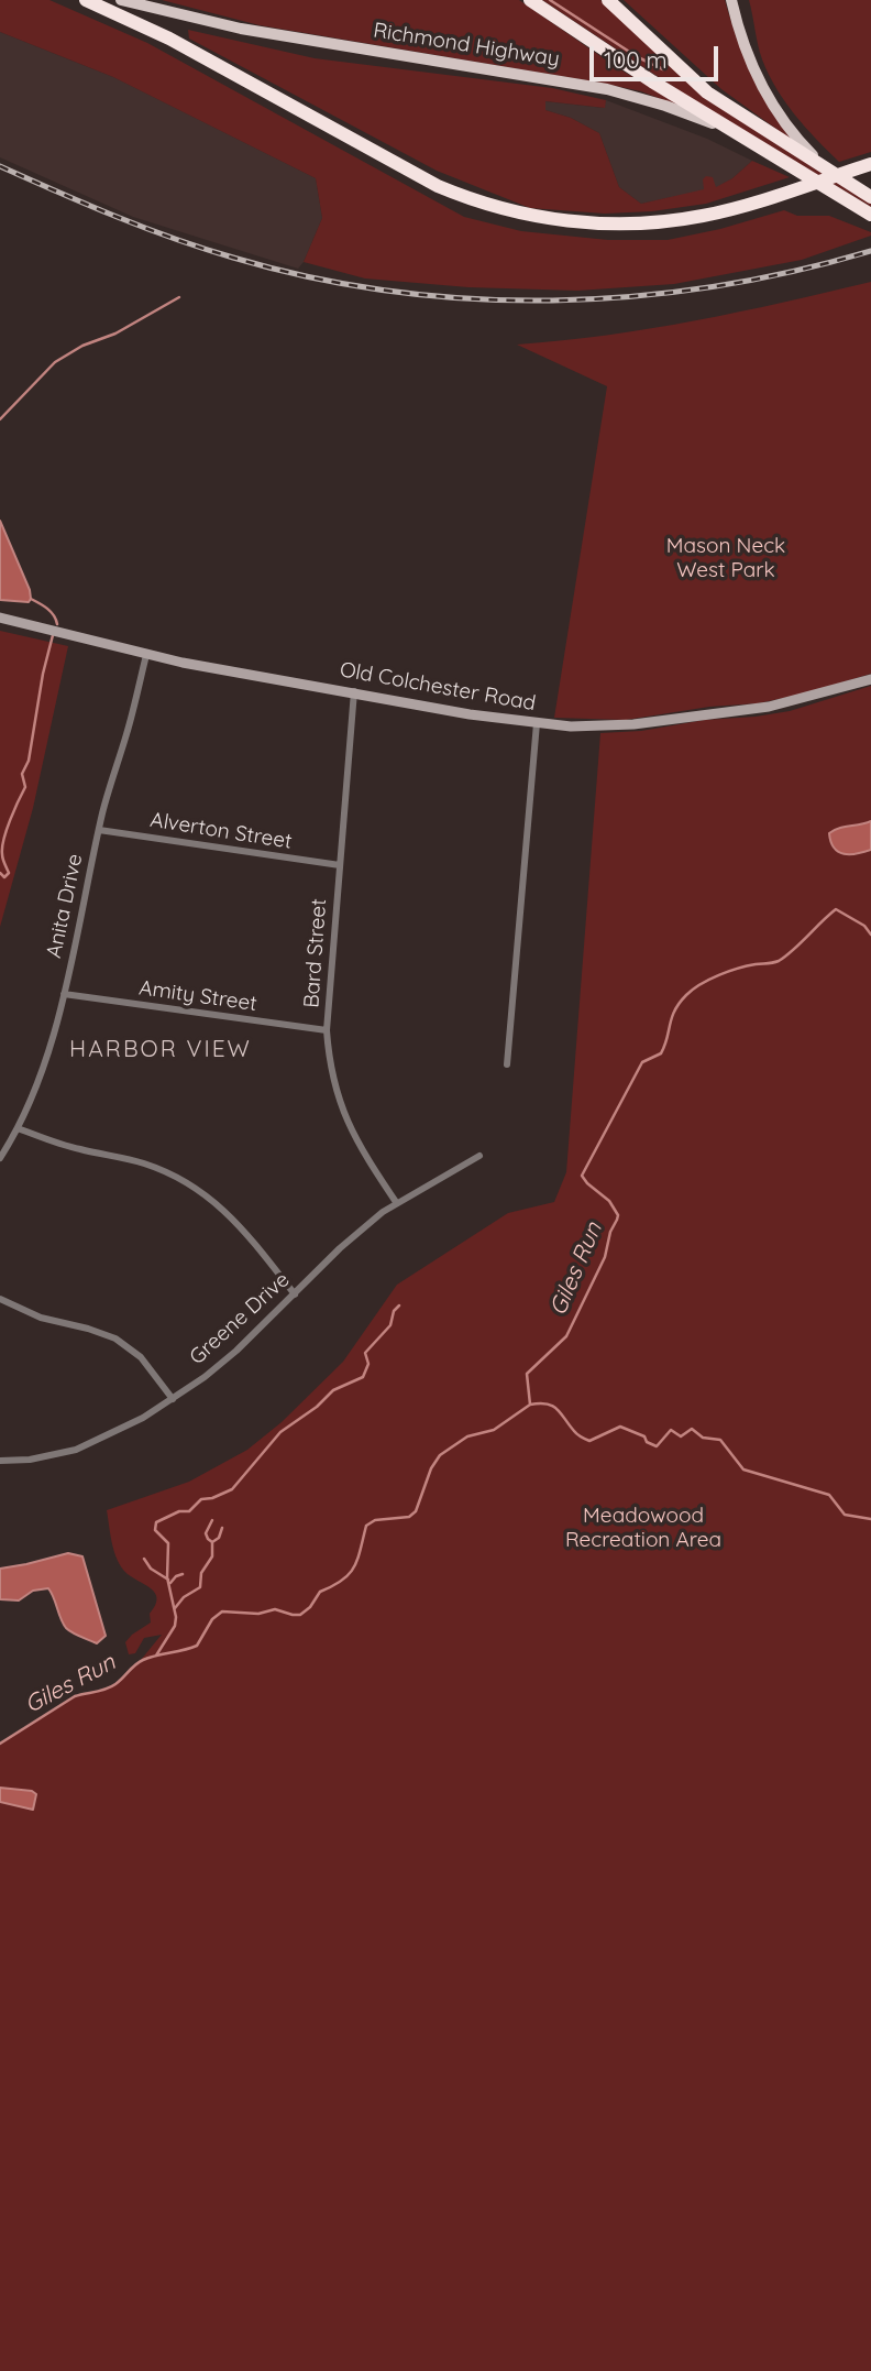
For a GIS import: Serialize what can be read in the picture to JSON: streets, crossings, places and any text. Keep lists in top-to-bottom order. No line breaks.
{"streets":{"highway":["Richmond Highway"],"street":["Old Colchester Road","Alverton Street","Anita Drive","Bard Street","Amity Street","Greene Drive"]},"crossings":[["Old Colchester Road","Anita Drive"],["Old Colchester Road","Bard Street"],["Alverton Street","Anita Drive"],["Alverton Street","Bard Street"],["Anita Drive","Amity Street"],["Bard Street","Amity Street"],["Bard Street","Greene Drive"]],"districts":["HARBOR VIEW"],"water":["Giles Run"],"parks":["Mason Neck West Park","Meadowood Recreation Area"],"scale_bar":"100 m"}
